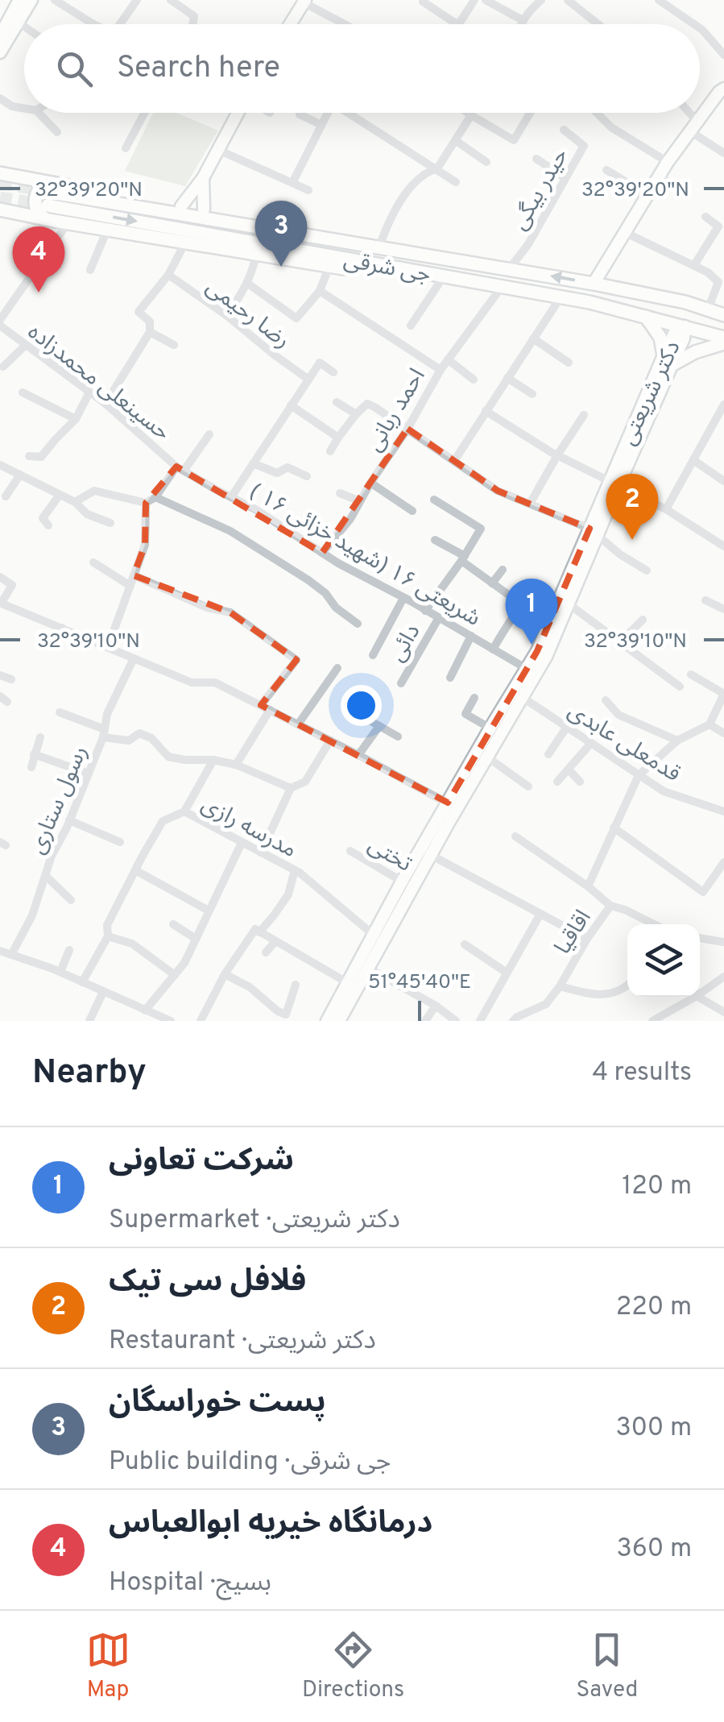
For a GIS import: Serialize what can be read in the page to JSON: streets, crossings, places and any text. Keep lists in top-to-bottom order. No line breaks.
{"streets":{"main road":["جی شرقی","دکتر شریعتی"],"street":["حیدر بیگی","رضا رحیمی","حسینعلی محمدزاده","احمد ربانی","شریعتی ۱۶ (شهید خزائی ۱۶ )","دائی","قدمعلی عابدی","رسول ستاری","مدرسه رازی","تختی","اقاقیا"]},"crossings":[["حیدر بیگی","جی شرقی"],["جی شرقی","دکتر شریعتی"],["جی شرقی","احمد ربانی"],["حسینعلی محمدزاده","شریعتی ۱۶ (شهید خزائی ۱۶ )"],["دکتر شریعتی","شریعتی ۱۶ (شهید خزائی ۱۶ )"],["دکتر شریعتی","قدمعلی عابدی"],["دکتر شریعتی","مدرسه رازی"],["دکتر شریعتی","تختی"],["احمد ربانی","شریعتی ۱۶ (شهید خزائی ۱۶ )"],["شریعتی ۱۶ (شهید خزائی ۱۶ )","دائی"]],"page":{"search":"Search here","pins":["3","4","2","1"],"heading":["Nearby","4 results"],"list":[{"mark":"1","name":"شرکت تعاونی","note":"Supermarket · دکتر شریعتی","value":"120 m"},{"mark":"2","name":"فلافل سی تیک","note":"Restaurant · دکتر شریعتی","value":"220 m"},{"mark":"3","name":"پست خوراسگان","note":"Public building · جی شرقی","value":"300 m"},{"mark":"4","name":"درمانگاه خیریه ابوالعباس","note":"Hospital · بسیج","value":"360 m"}],"nav":["Map","Directions","Saved"]},"coordinates":["32°39'20\"N","32°39'10\"N","51°45'40\"E"]}
